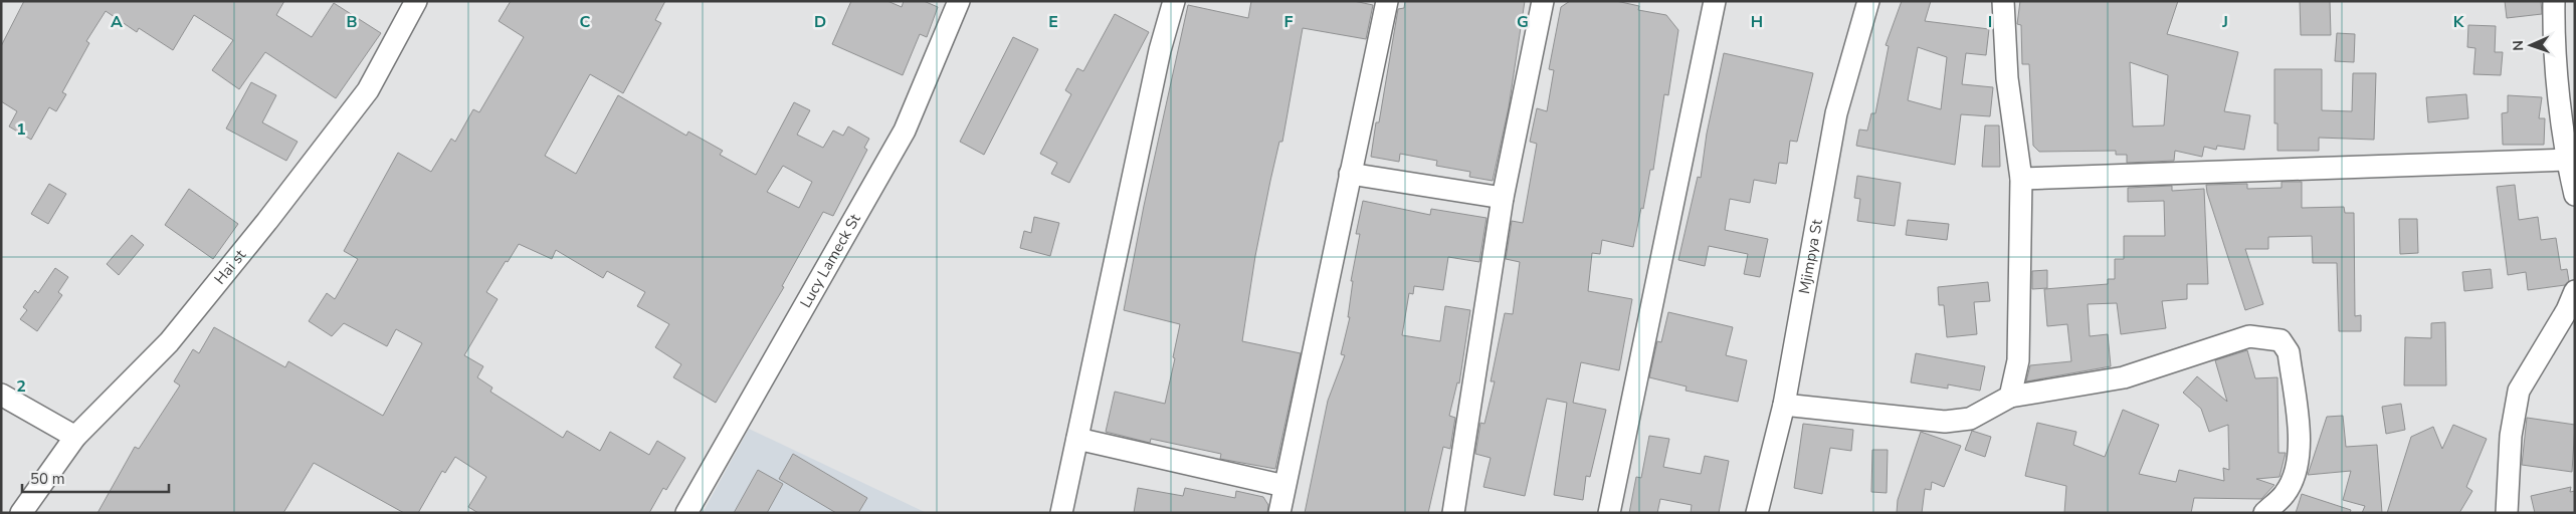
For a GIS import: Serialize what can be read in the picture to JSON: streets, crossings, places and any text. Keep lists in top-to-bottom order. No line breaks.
{"streets":{"street":["Mjimpya St","Lucy Lameck St","Hai st"]},"scale_bar":"50 m","north":"left","grid":{"columns":["A","B","C","D","E","F","G","H","I","J","K"],"rows":["1","2"]}}
